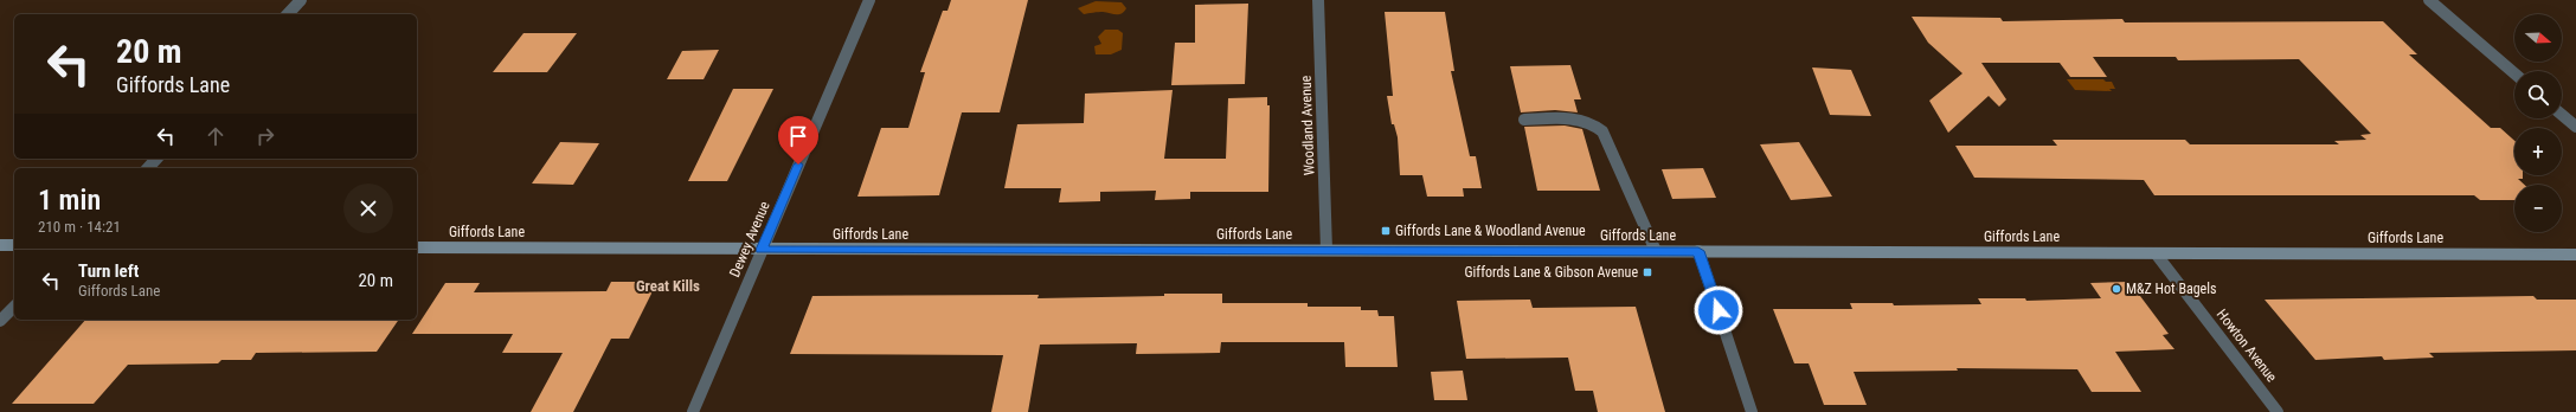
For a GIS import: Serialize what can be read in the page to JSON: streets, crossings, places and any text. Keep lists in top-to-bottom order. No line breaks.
{"streets":{"street":["Woodland Avenue","Giffords Lane","Dewey Avenue","Howton Avenue"]},"crossings":[["Woodland Avenue","Giffords Lane"],["Giffords Lane","Dewey Avenue"],["Giffords Lane","Howton Avenue"]],"districts":["Great Kills"],"places":{"transit":["Giffords Lane & Woodland Avenue","Giffords Lane & Gibson Avenue"],"other":["M&Z Hot Bagels"]},"north":"right","page":{"map_buttons":["+","−"],"turn":["20 m","Giffords Lane"],"heading":["1 min","210 m · 14:21"],"list":[{"name":"Turn left","note":"Giffords Lane","value":"20 m"}]}}
